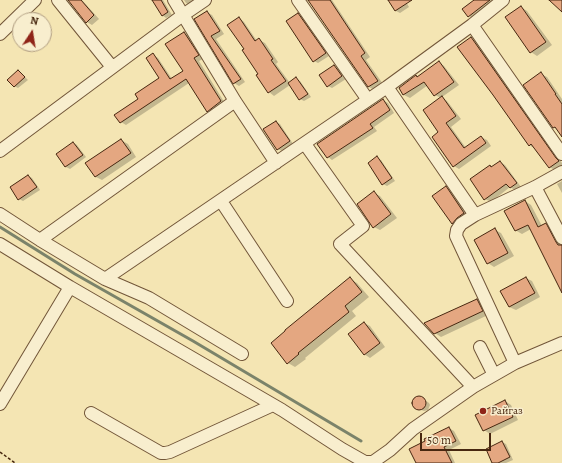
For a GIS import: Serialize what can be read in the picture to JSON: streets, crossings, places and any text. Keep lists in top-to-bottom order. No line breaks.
{"places":["Райгаз"],"scale_bar":"50 m","north":"top"}
